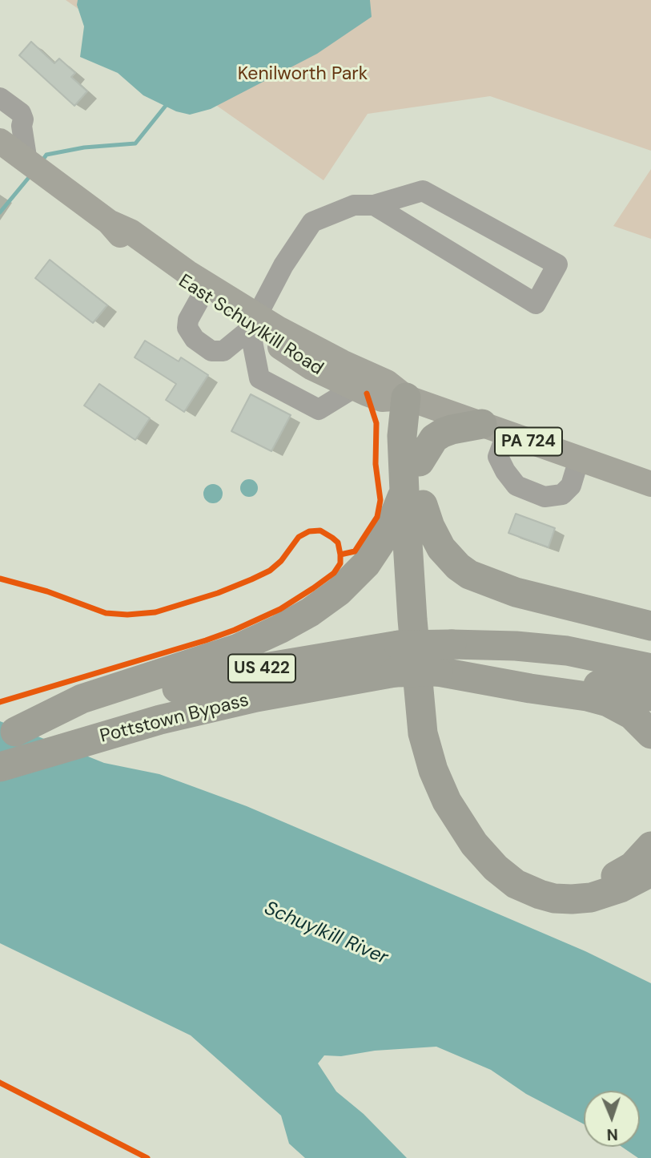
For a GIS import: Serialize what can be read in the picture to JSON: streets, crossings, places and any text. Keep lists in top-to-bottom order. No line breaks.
{"streets":{"highway":["US 422","Pottstown Bypass"],"main road":["East Schuylkill Road","PA 724"]},"crossings":[["US 422","Pottstown Bypass"]],"water":["Schuylkill River"],"parks":["Kenilworth Park"],"north":"bottom"}
